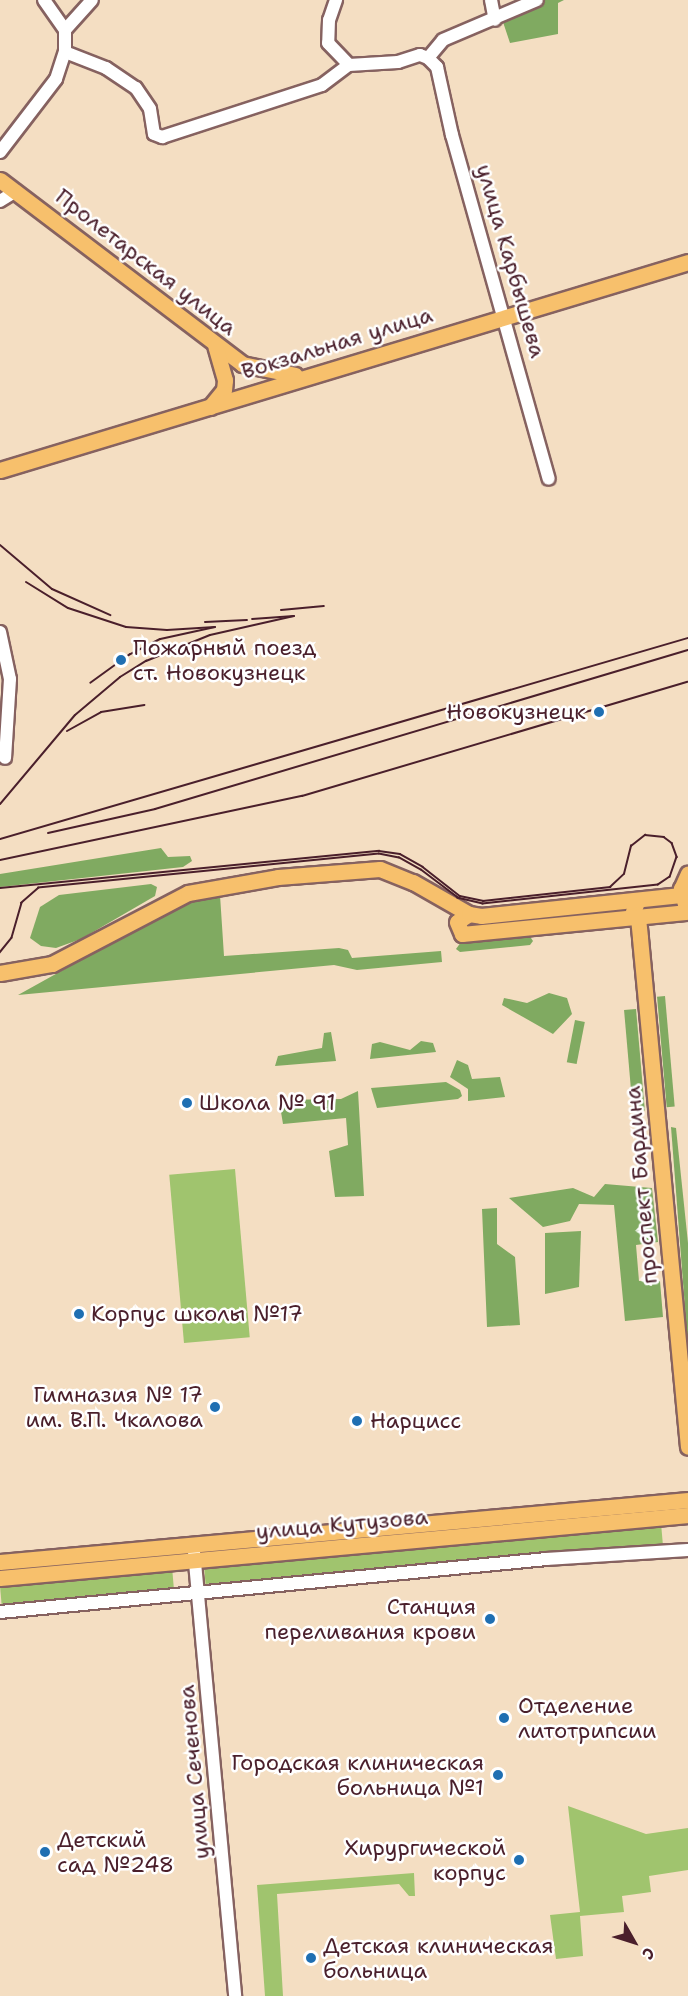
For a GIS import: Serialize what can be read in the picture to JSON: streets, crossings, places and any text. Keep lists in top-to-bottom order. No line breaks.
{"streets":{"main road":["Пролетарская улица","Вокзальная улица","проспект Бардина","улица Кутузова"],"street":["улица Карбышева","улица Сеченова"]},"crossings":[["улица Карбышева","Вокзальная улица"],["Пролетарская улица","Вокзальная улица"],["улица Кутузова","улица Сеченова"]],"places":["Пожарный поезд ст. Новокузнецк","Новокузнецк","Школа № 91","Корпус школы №17","Гимназия № 17 им. В.П. Чкалова","Нарцисс","Станция переливания крови","Отделение литотрипсии","Городская клиническая больница №1","Детский сад №248","Хирургической корпус","Детская клиническая больница"],"north":"bottom right"}
